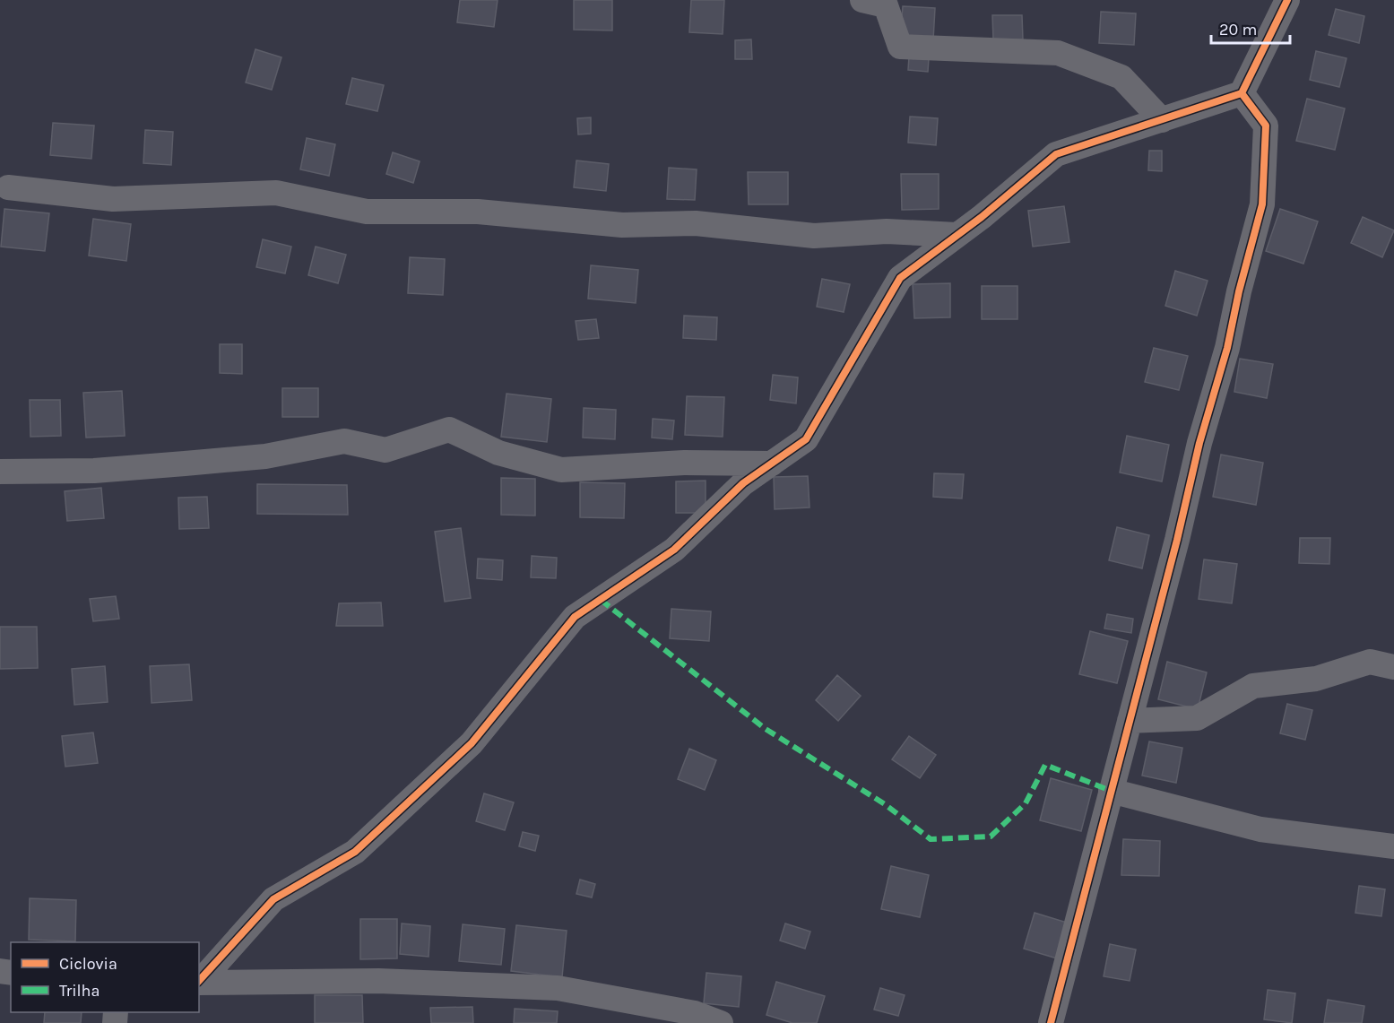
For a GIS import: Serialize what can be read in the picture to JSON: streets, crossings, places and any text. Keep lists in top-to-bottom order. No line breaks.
{"legend":["Ciclovia","Trilha"],"scale_bar":"20 m"}
